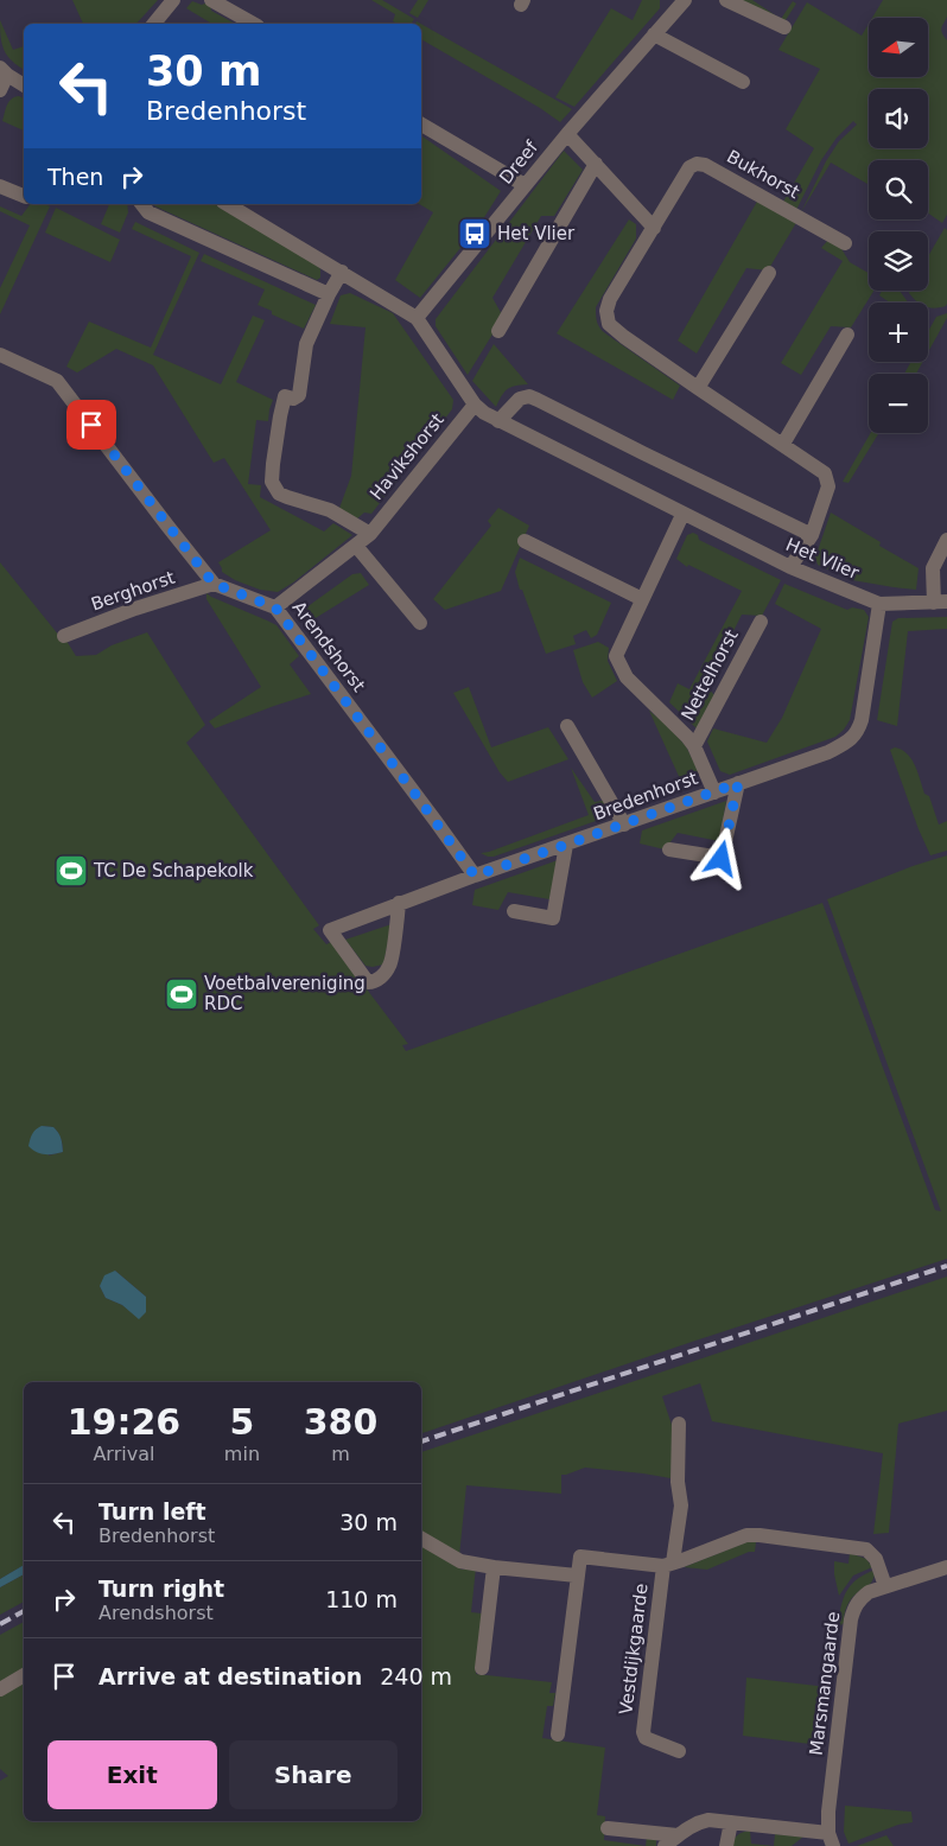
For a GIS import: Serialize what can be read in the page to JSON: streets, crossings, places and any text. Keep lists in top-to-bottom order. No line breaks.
{"streets":{"street":["Dreef","Bukhorst","Havikshorst","Het Vlier","Berghorst","Arendshorst","Nettelhorst","Bredenhorst","Vestdijkgaarde","Marsmangaarde"]},"crossings":[["Dreef","Het Vlier"],["Bukhorst","Het Vlier"],["Havikshorst","Het Vlier"],["Havikshorst","Arendshorst"],["Het Vlier","Nettelhorst"],["Het Vlier","Bredenhorst"],["Berghorst","Arendshorst"],["Arendshorst","Bredenhorst"],["Nettelhorst","Bredenhorst"],["Vestdijkgaarde","Marsmangaarde"]],"places":{"bus stop":["Het Vlier"],"sports":["TC De Schapekolk","Voetbalvereniging RDC"]},"north":"left","page":{"map_buttons":["+","−"],"turn":["30 m","Bredenhorst"],"then":"Then","eta":["19:26","Arrival","5","min","380","m"],"list":[{"name":"Turn left","note":"Bredenhorst","value":"30 m"},{"name":"Turn right","note":"Arendshorst","value":"110 m"},{"name":"Arrive at destination","value":"240 m"}],"buttons":["Exit","Share"]}}
